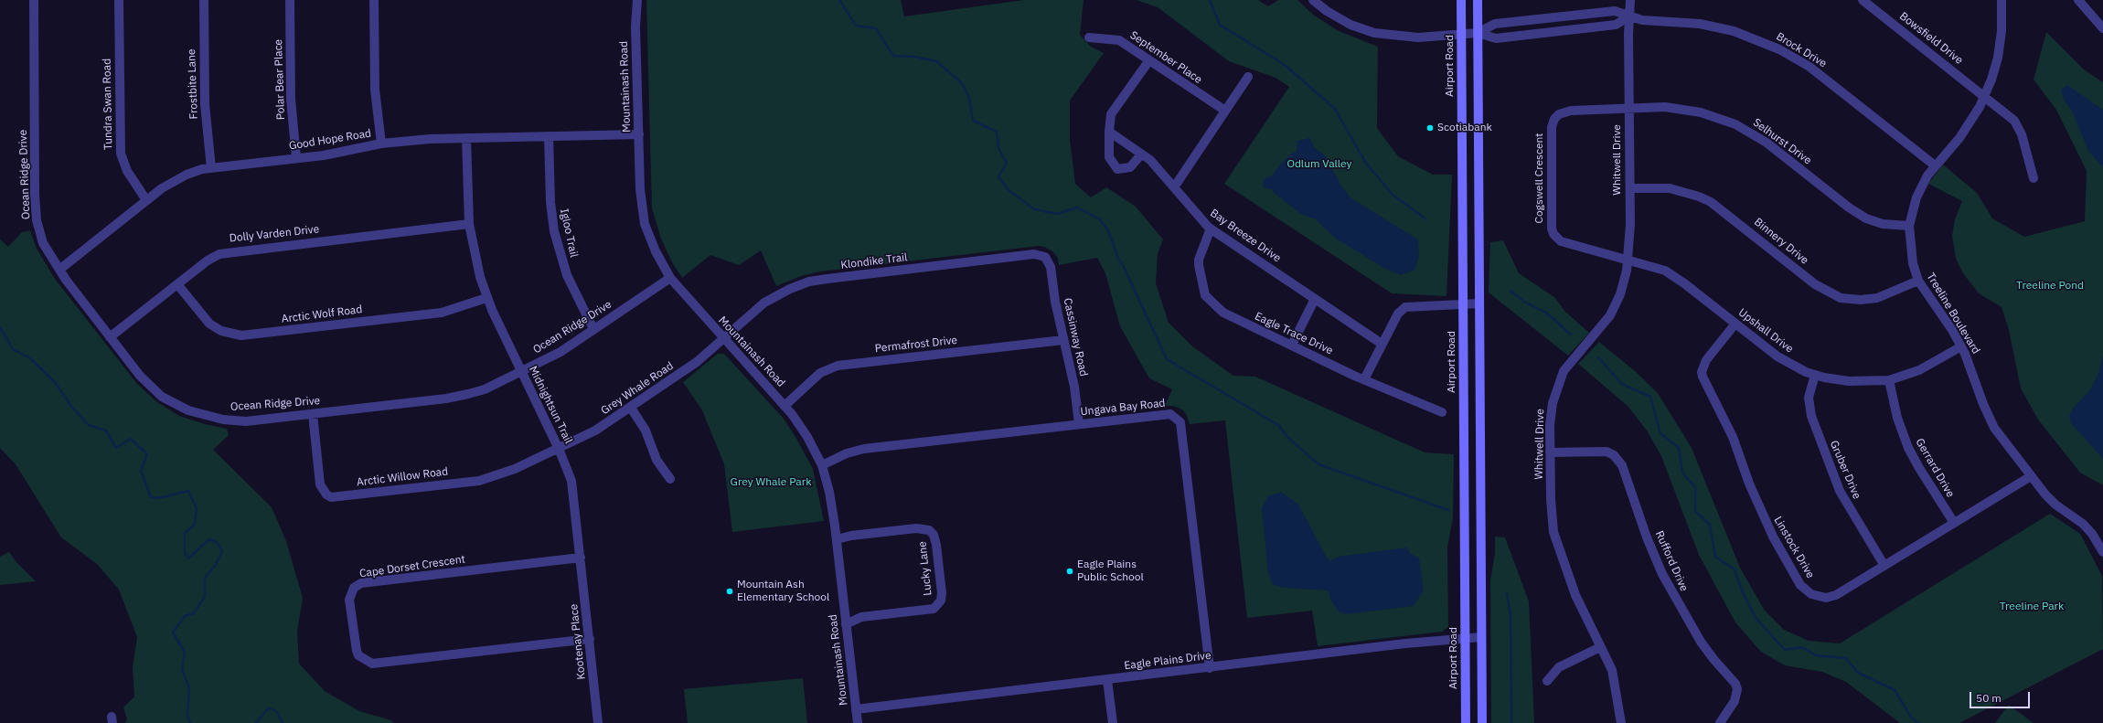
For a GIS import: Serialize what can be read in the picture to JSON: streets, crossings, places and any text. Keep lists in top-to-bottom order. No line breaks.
{"streets":{"main road":["Airport Road"],"street":["Bowsfield Drive","Brock Drive","September Place","Polar Bear Place","Frostbite Lane","Mountainash Road","Tundra Swan Road","Good Hope Road","Selhurst Drive","Whitwell Drive","Ocean Ridge Drive","Cogswell Crescent","Igloo Trail","Dolly Varden Drive","Bay Breeze Drive","Binnery Drive","Klondike Trail","Treeline Boulevard","Arctic Wolf Road","Upshall Drive","Eagle Trace Drive","Cassinway Road","Permafrost Drive","Grey Whale Road","Midnightsun Trail","Ungava Bay Road","Gerrard Drive","Gruber Drive","Arctic Willow Road","Linstock Drive","Rufford Drive","Cape Dorset Crescent","Lucky Lane","Kootenay Place","Eagle Plains Drive"]},"crossings":[["Bowsfield Drive","Treeline Boulevard"],["Brock Drive","Airport Road"],["Brock Drive","Whitwell Drive"],["Brock Drive","Treeline Boulevard"],["Airport Road","Eagle Plains Drive"],["Polar Bear Place","Good Hope Road"],["Frostbite Lane","Good Hope Road"],["Mountainash Road","Good Hope Road"],["Mountainash Road","Ocean Ridge Drive"],["Mountainash Road","Klondike Trail"],["Mountainash Road","Permafrost Drive"],["Mountainash Road","Grey Whale Road"],["Mountainash Road","Ungava Bay Road"],["Mountainash Road","Lucky Lane"],["Mountainash Road","Eagle Plains Drive"],["Tundra Swan Road","Good Hope Road"],["Good Hope Road","Ocean Ridge Drive"],["Good Hope Road","Igloo Trail"],["Good Hope Road","Midnightsun Trail"],["Selhurst Drive","Whitwell Drive"],["Selhurst Drive","Cogswell Crescent"],["Selhurst Drive","Treeline Boulevard"],["Whitwell Drive","Cogswell Crescent"],["Whitwell Drive","Binnery Drive"],["Whitwell Drive","Upshall Drive"],["Whitwell Drive","Rufford Drive"],["Ocean Ridge Drive","Igloo Trail"],["Ocean Ridge Drive","Dolly Varden Drive"],["Ocean Ridge Drive","Midnightsun Trail"],["Ocean Ridge Drive","Arctic Willow Road"],["Cogswell Crescent","Upshall Drive"],["Dolly Varden Drive","Arctic Wolf Road"],["Dolly Varden Drive","Midnightsun Trail"],["Bay Breeze Drive","Eagle Trace Drive"],["Binnery Drive","Treeline Boulevard"],["Klondike Trail","Cassinway Road"],["Klondike Trail","Grey Whale Road"],["Treeline Boulevard","Upshall Drive"],["Treeline Boulevard","Linstock Drive"],["Arctic Wolf Road","Midnightsun Trail"],["Upshall Drive","Gerrard Drive"],["Upshall Drive","Gruber Drive"],["Upshall Drive","Linstock Drive"],["Cassinway Road","Permafrost Drive"],["Cassinway Road","Ungava Bay Road"],["Grey Whale Road","Midnightsun Trail"],["Grey Whale Road","Arctic Willow Road"],["Midnightsun Trail","Arctic Willow Road"],["Midnightsun Trail","Cape Dorset Crescent"],["Midnightsun Trail","Kootenay Place"],["Ungava Bay Road","Eagle Plains Drive"],["Gerrard Drive","Linstock Drive"],["Gruber Drive","Linstock Drive"],["Cape Dorset Crescent","Kootenay Place"]],"parks":["Odlum Valley","Treeline Pond","Grey Whale Park","Treeline Park"],"places":["Scotiabank","Eagle Plains Public School","Mountain Ash Elementary School"],"scale_bar":"50 m"}
